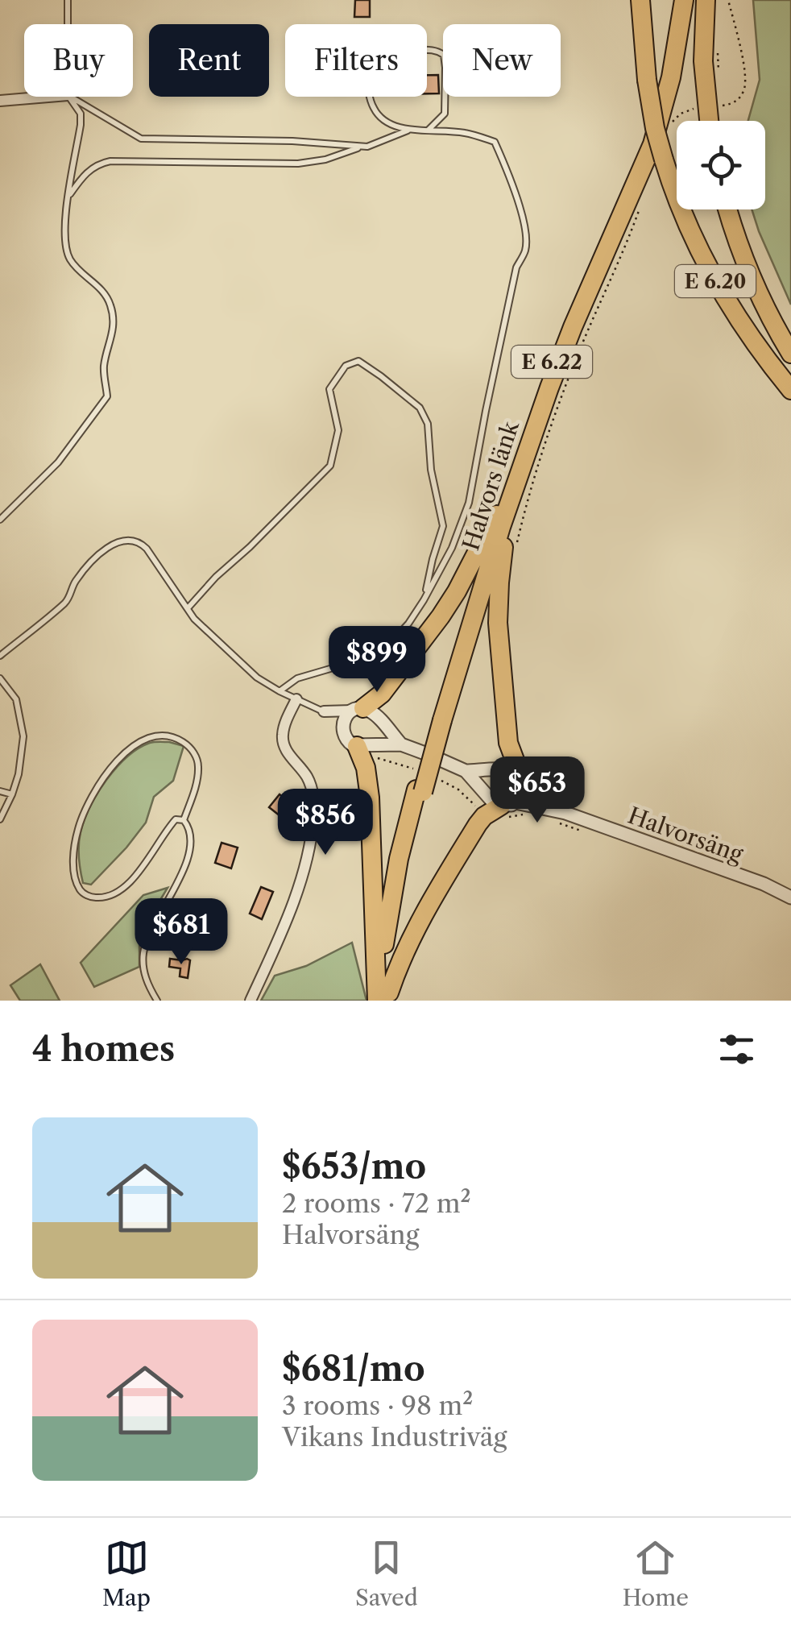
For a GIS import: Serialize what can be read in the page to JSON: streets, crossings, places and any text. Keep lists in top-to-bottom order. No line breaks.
{"streets":{"highway":["E 6.20","E 6.22","Halvors länk"],"street":["Halvorsäng"]},"crossings":[["E 6.22","Halvors länk"],["E 6.22","Halvorsäng"]],"page":{"chip":["Buy","Rent","Filters","New"],"price":["$899","$653","$856","$681"],"heading":"4 homes","list":[{"name":"$653/mo","note":"2 rooms · 72 m² · Halvorsäng"},{"name":"$681/mo","note":"3 rooms · 98 m² · Vikans Industriväg"}],"tabs":["Map","Saved","Home"]}}
